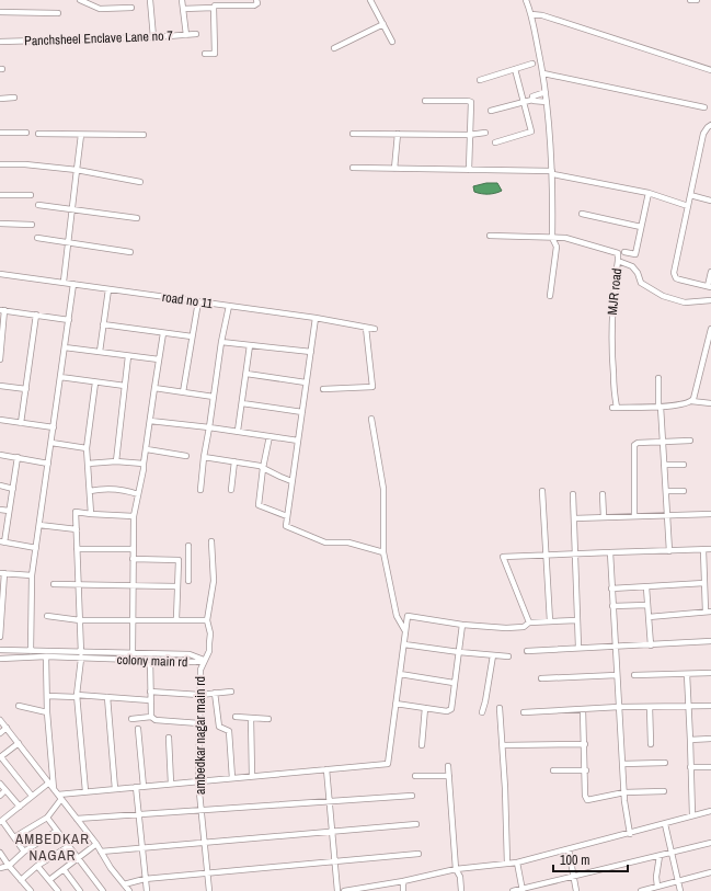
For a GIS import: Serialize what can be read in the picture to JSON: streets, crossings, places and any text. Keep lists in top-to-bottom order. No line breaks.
{"streets":{"street":["Panchsheel Enclave Lane no 7","MJR road","road no 11","colony main rd","ambedkar nagar main rd"]},"crossings":[["colony main rd","ambedkar nagar main rd"]],"districts":["AMBEDKAR NAGAR"],"scale_bar":"100 m"}
